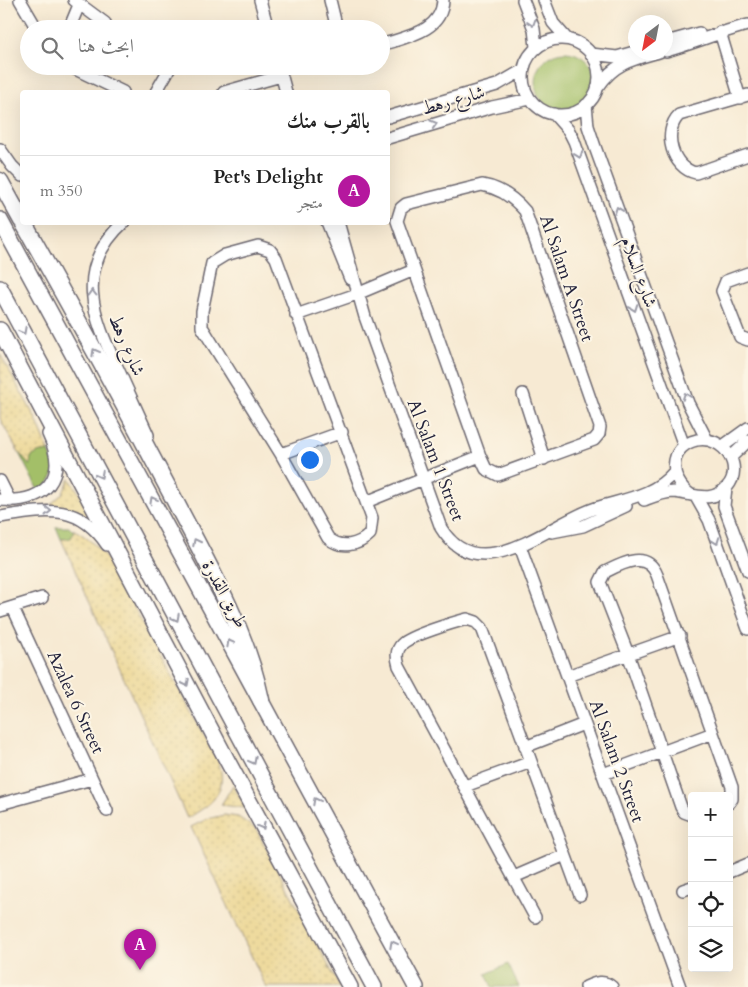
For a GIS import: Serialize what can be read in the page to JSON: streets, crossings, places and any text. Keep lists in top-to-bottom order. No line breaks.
{"streets":{"main road":["طريق القدرة"],"street":["شارع رهط","شارع السلام","Al Salam A Street","Al Salam 1 Street","Azalea 6 Street","Al Salam 2 Street"]},"crossings":[["شارع رهط","شارع السلام"],["شارع السلام","Al Salam 1 Street"],["Al Salam 1 Street","Al Salam 2 Street"]],"north":"bottom left","page":{"search":"ابحث هنا","heading":"بالقرب منك","list":[{"mark":"A","name":"Pet's Delight","note":"متجر","value":"350 m"}],"map_buttons":["+","−"],"pins":"A"}}
